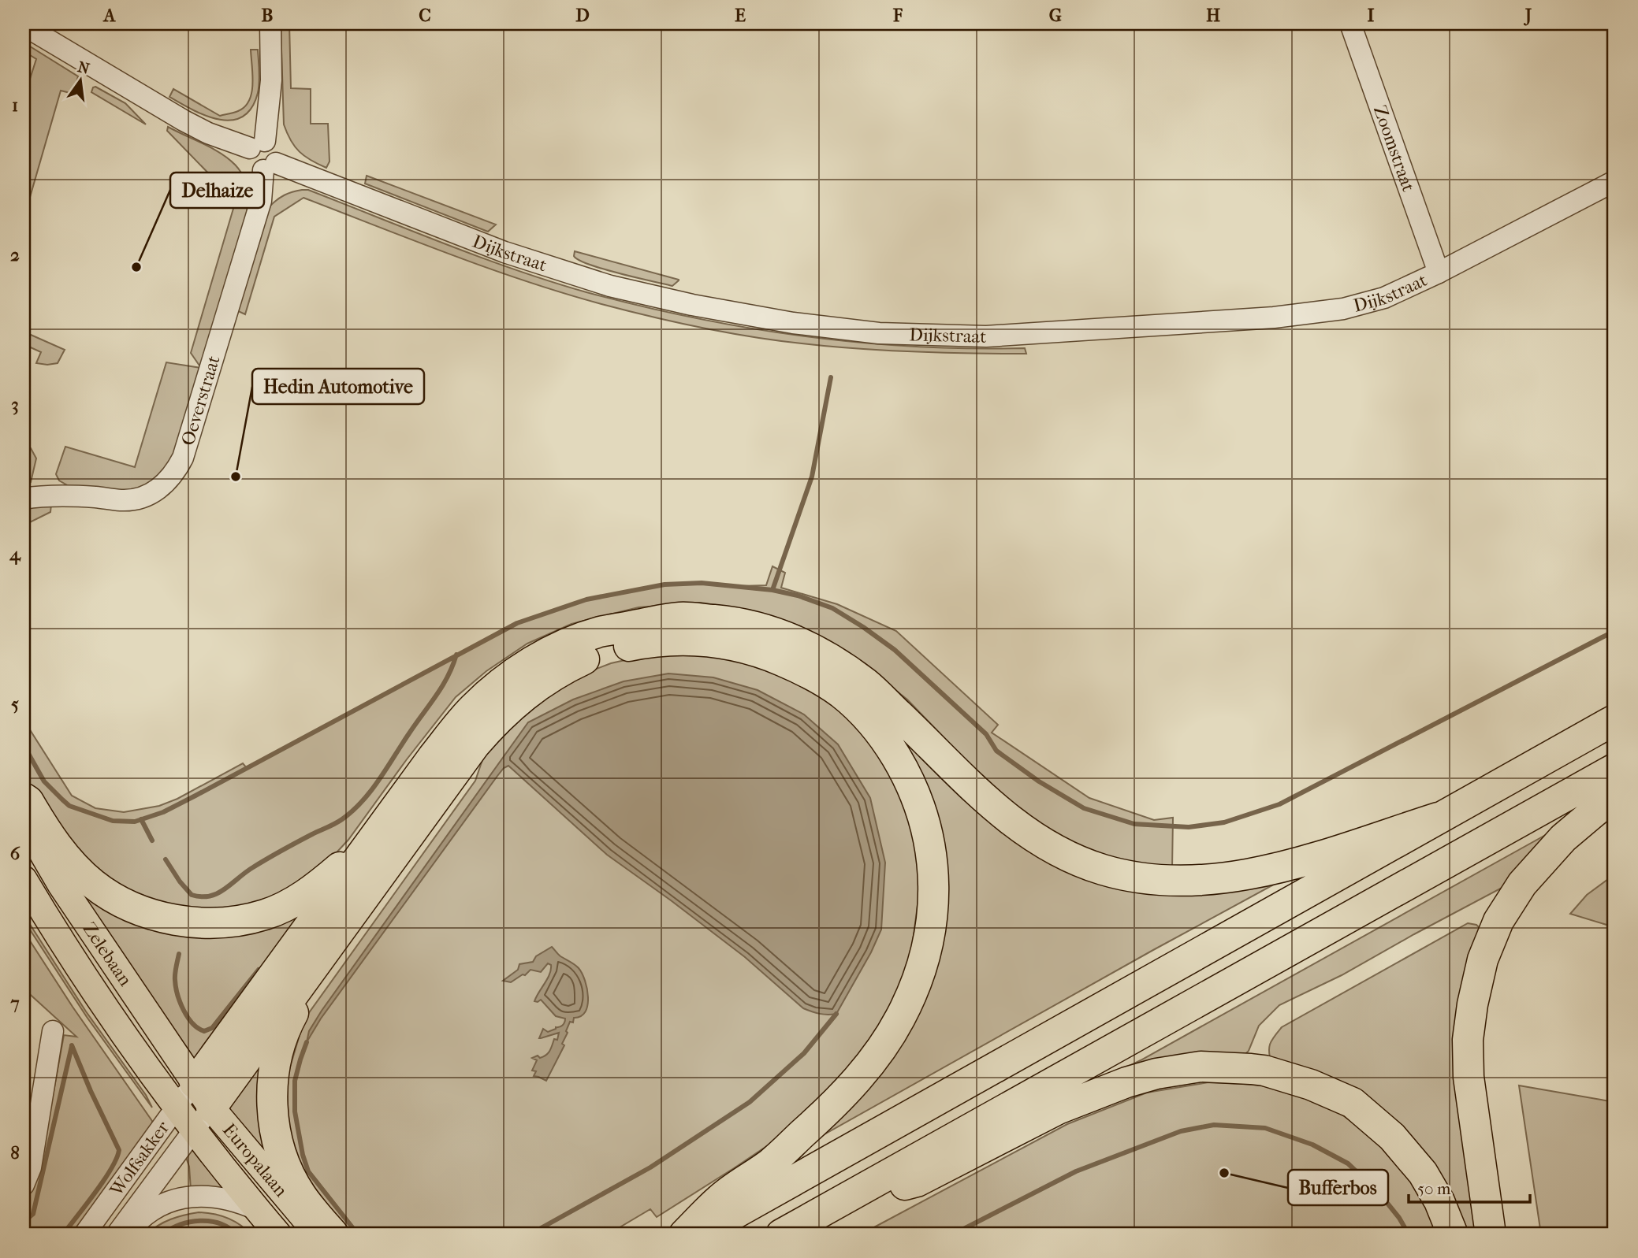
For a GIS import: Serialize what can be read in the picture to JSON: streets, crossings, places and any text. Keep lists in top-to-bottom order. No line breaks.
{"streets":{"main road":["Zelebaan","Europalaan"],"street":["Zoomstraat","Dijkstraat","Oeverstraat","Wolfsakker"]},"crossings":[["Zoomstraat","Dijkstraat"],["Dijkstraat","Oeverstraat"],["Zelebaan","Wolfsakker"],["Zelebaan","Europalaan"],["Wolfsakker","Europalaan"]],"places":["Delhaize","Hedin Automotive","Bufferbos"],"scale_bar":"50 m","north":"top","grid":{"columns":["A","B","C","D","E","F","G","H","I","J"],"rows":["1","2","3","4","5","6","7","8"]}}
